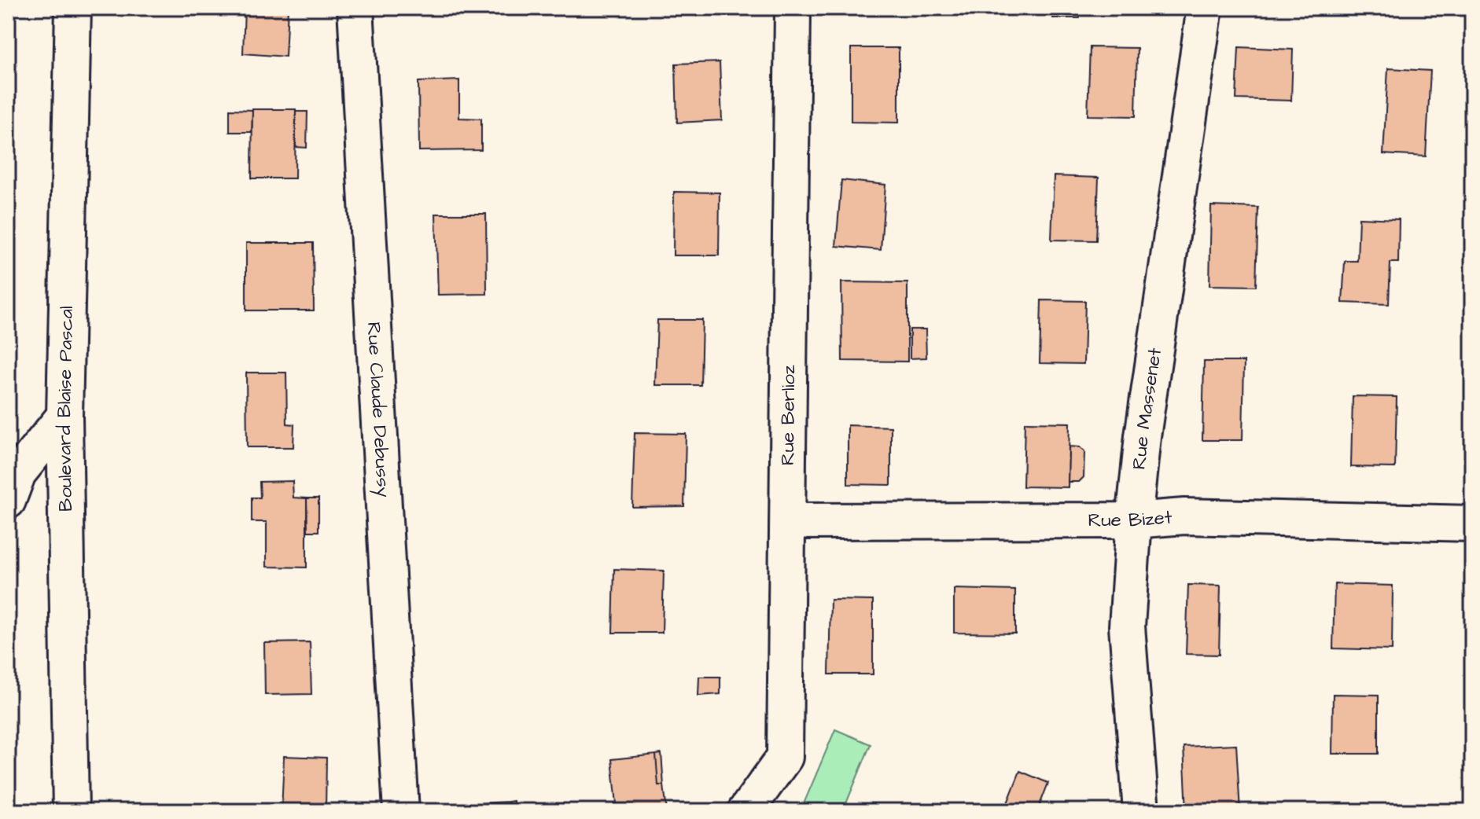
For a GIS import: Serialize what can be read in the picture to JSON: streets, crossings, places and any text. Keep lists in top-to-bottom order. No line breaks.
{"streets":{"street":["Rue Massenet","Boulevard Blaise Pascal","Rue Claude Debussy","Rue Berlioz","Rue Bizet"]},"crossings":[["Rue Massenet","Rue Bizet"],["Rue Berlioz","Rue Bizet"]]}
